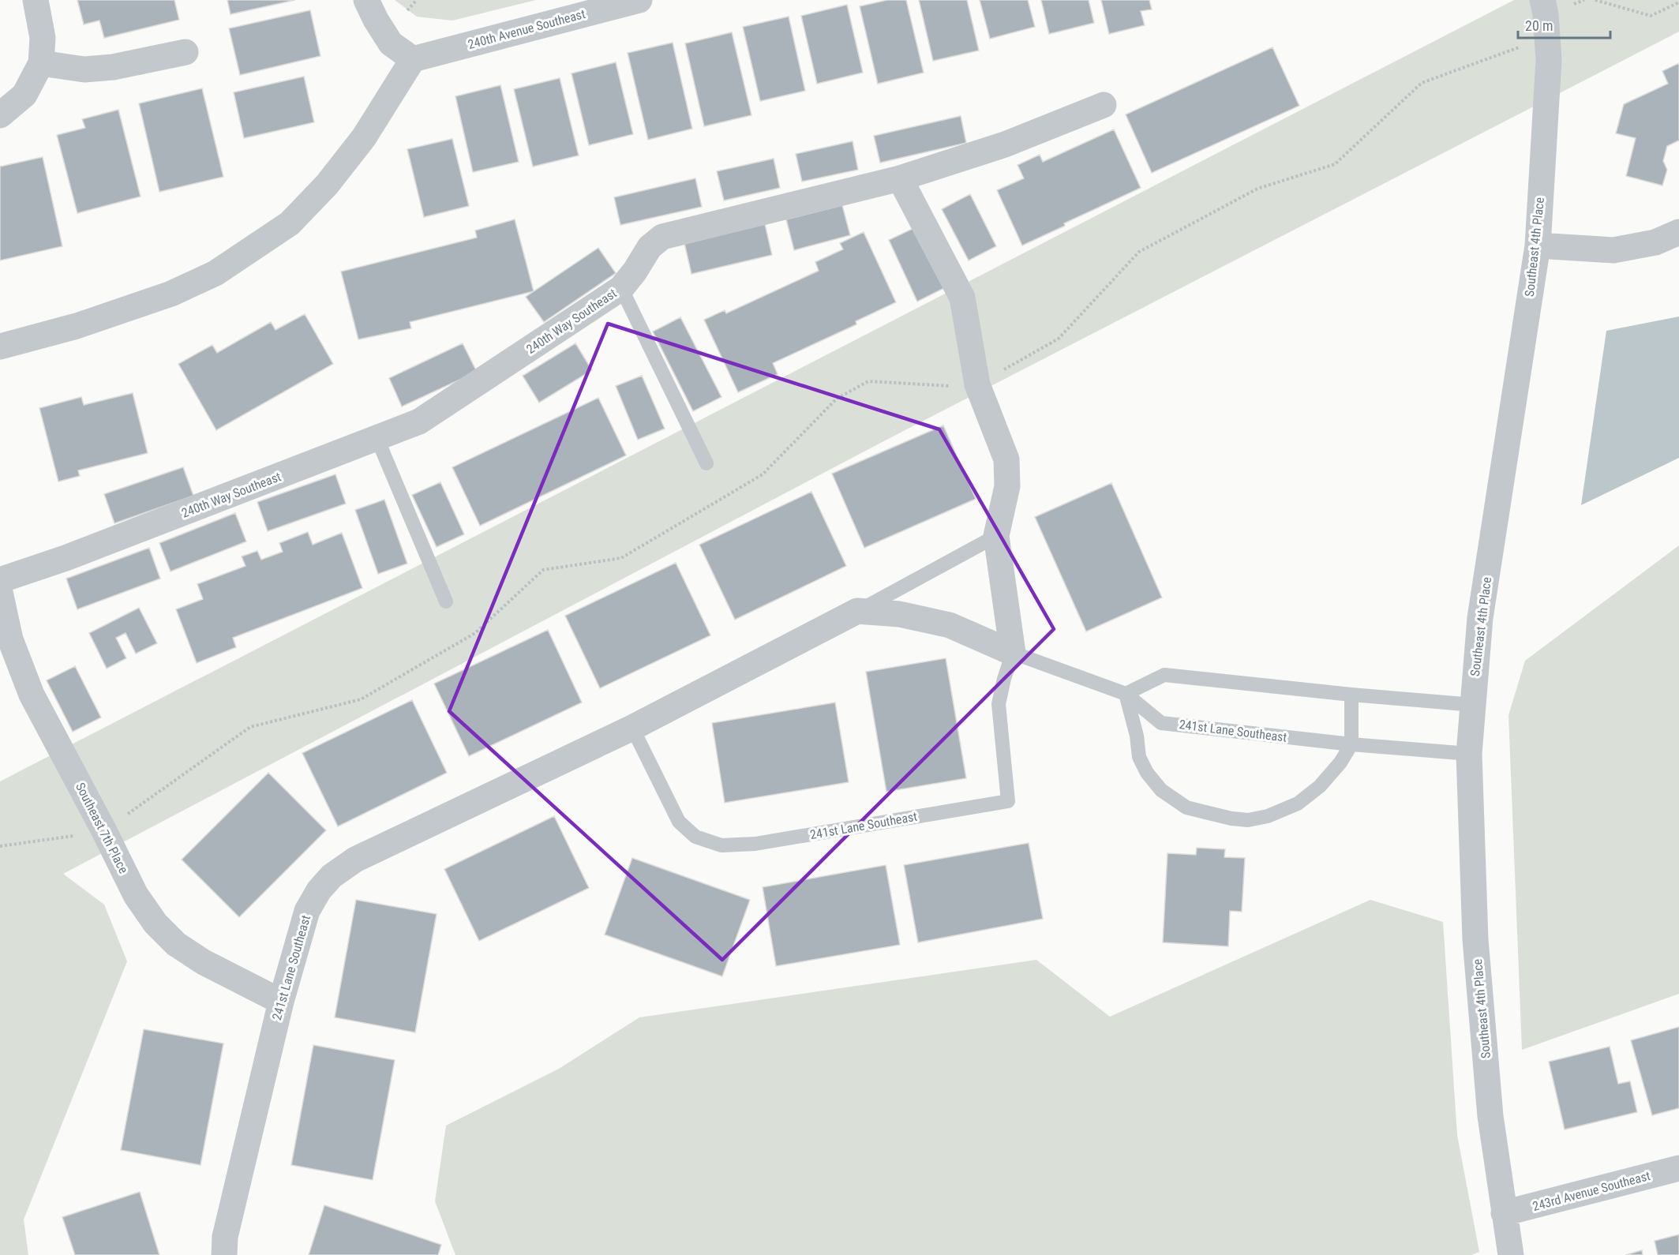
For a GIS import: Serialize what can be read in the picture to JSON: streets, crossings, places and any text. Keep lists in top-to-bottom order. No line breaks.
{"streets":{"street":["240th Avenue Southeast","Southeast 4th Place","240th Way Southeast","241st Lane Southeast","Southeast 7th Place","243rd Avenue Southeast"]},"crossings":[["Southeast 4th Place","241st Lane Southeast"],["Southeast 4th Place","243rd Avenue Southeast"],["241st Lane Southeast","Southeast 7th Place"]],"scale_bar":"20 m"}
